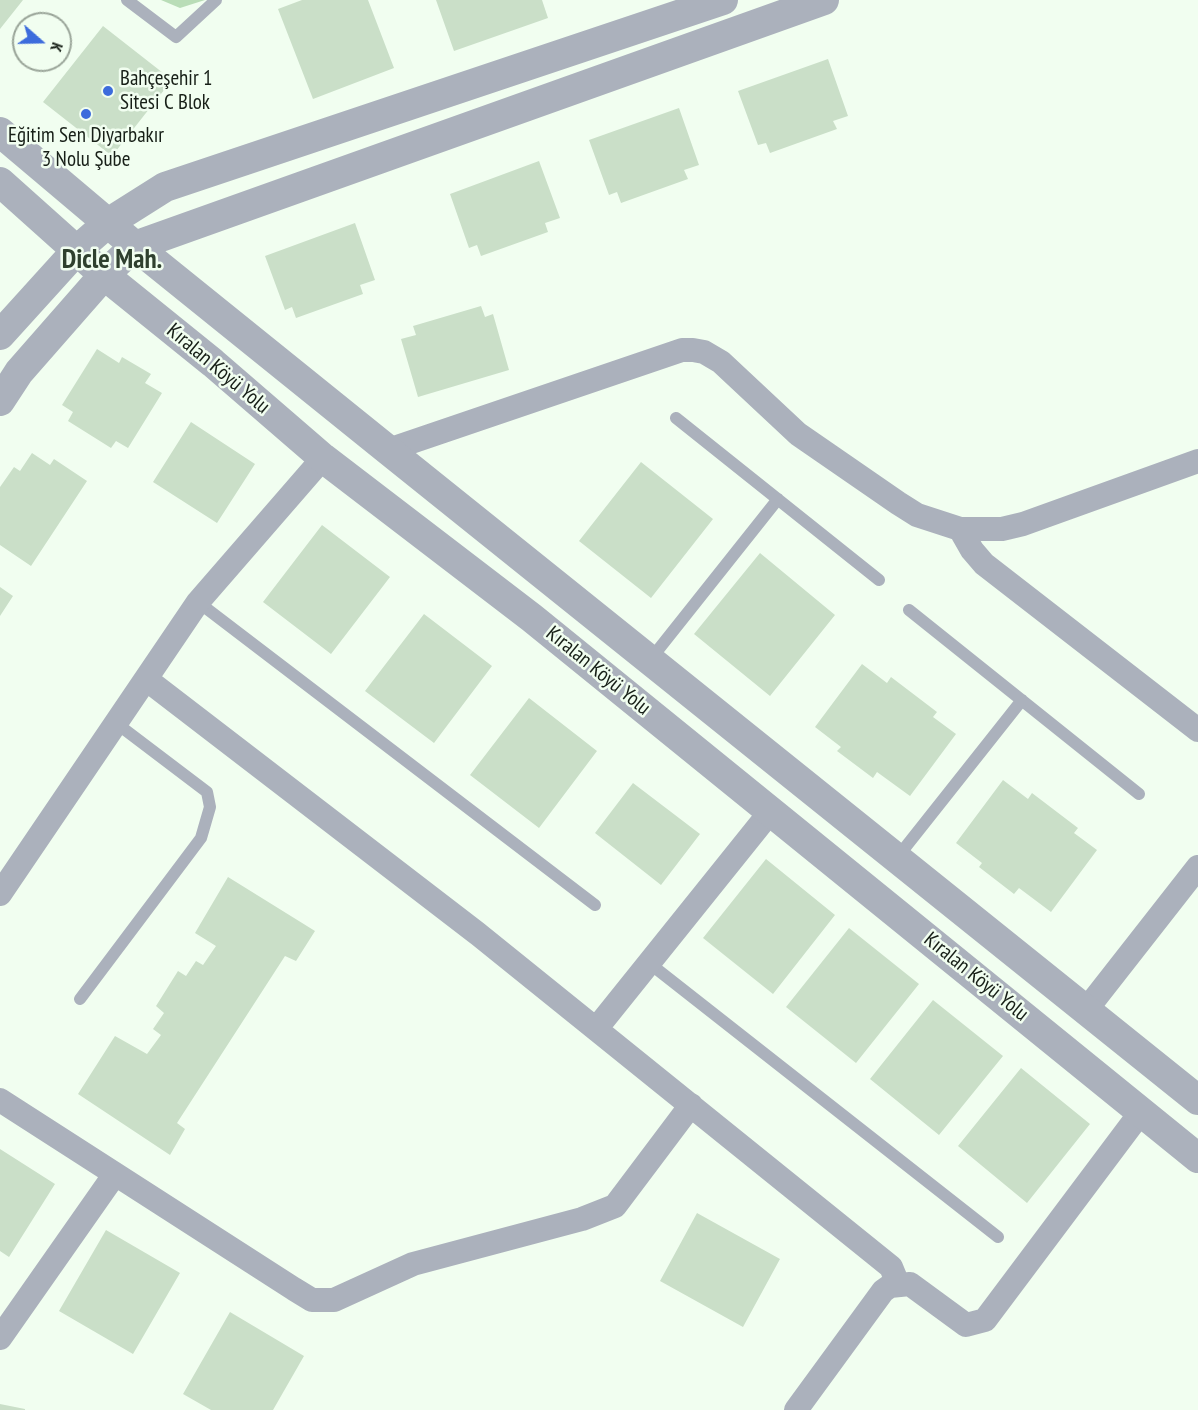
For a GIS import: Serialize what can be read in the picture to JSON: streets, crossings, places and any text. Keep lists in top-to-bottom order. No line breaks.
{"streets":{"street":["Kıralan Köyü Yolu"]},"districts":["Dicle Mah."],"places":["Bahçeşehir 1 Sitesi C Blok","Eğitim Sen Diyarbakır 3 Nolu Şube"],"north":"right"}
